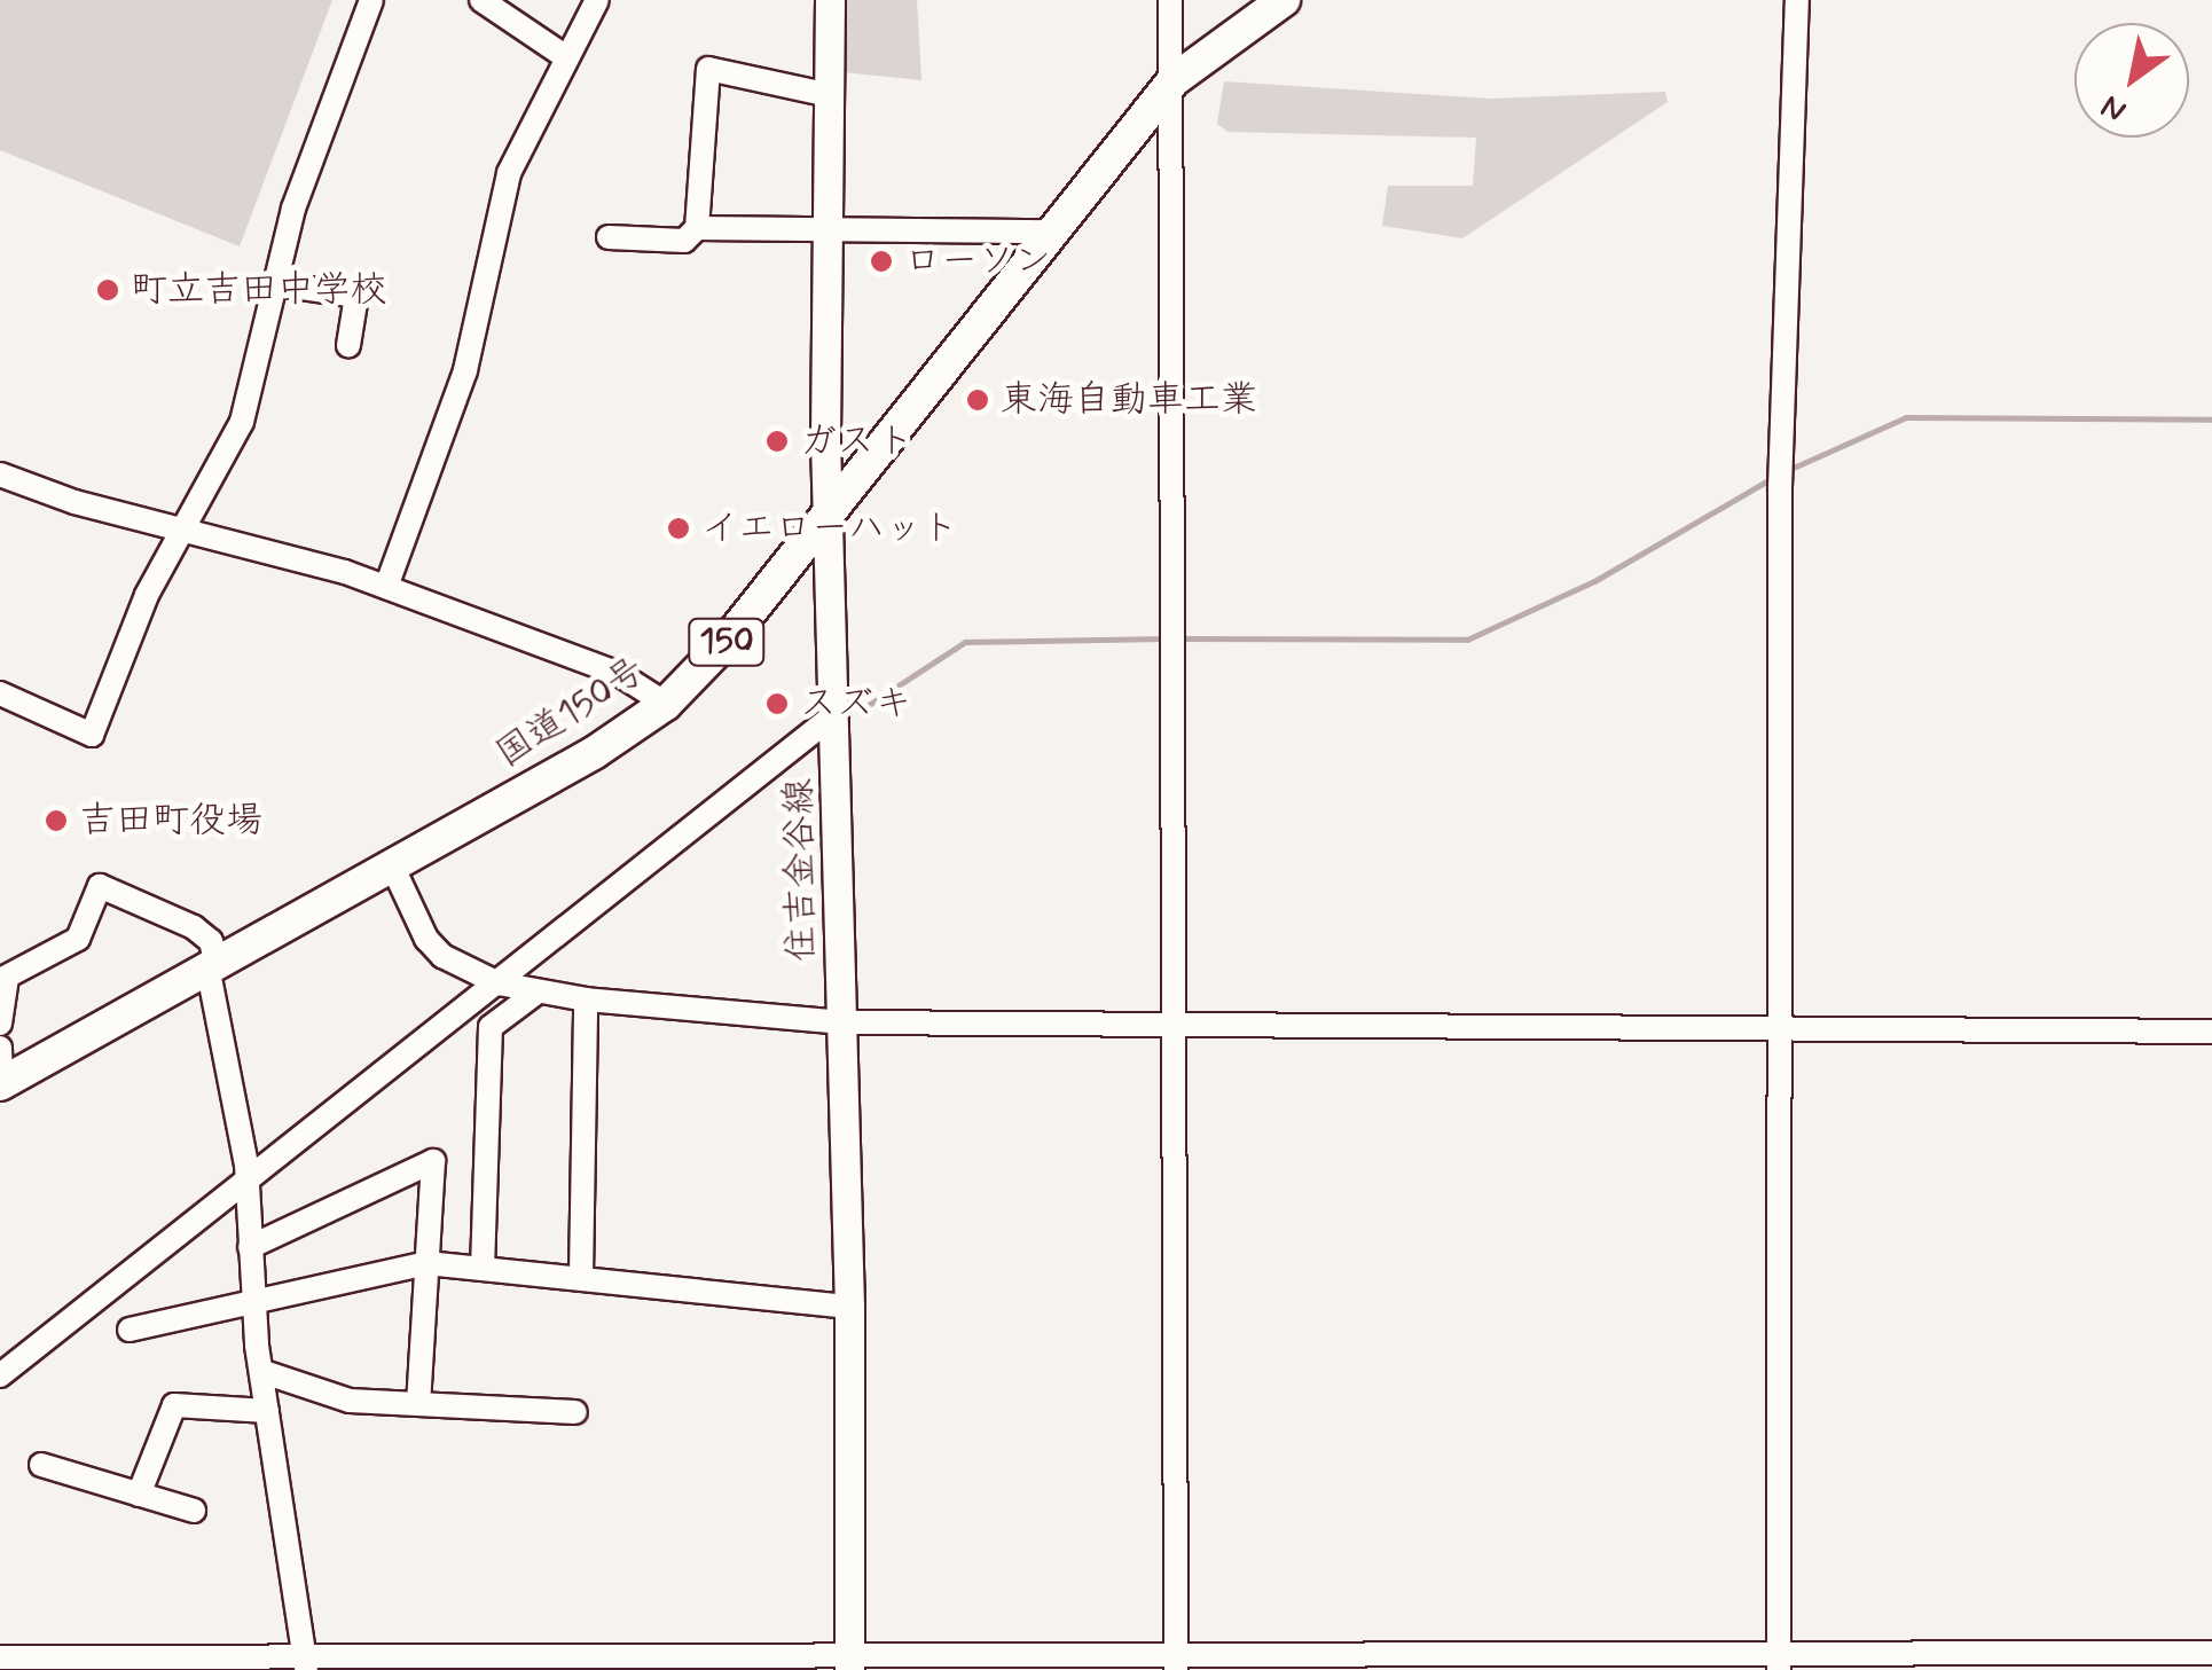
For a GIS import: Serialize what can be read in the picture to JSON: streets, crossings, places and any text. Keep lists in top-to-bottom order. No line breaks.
{"streets":{"highway":["150","国道150号"],"main road":["住吉金谷線"]},"crossings":[["国道150号","住吉金谷線"]],"places":["ローソン","町立吉田中学校","東海自動車工業","ガスト","イエローハット","スズキ","吉田町役場"],"north":"bottom left"}
